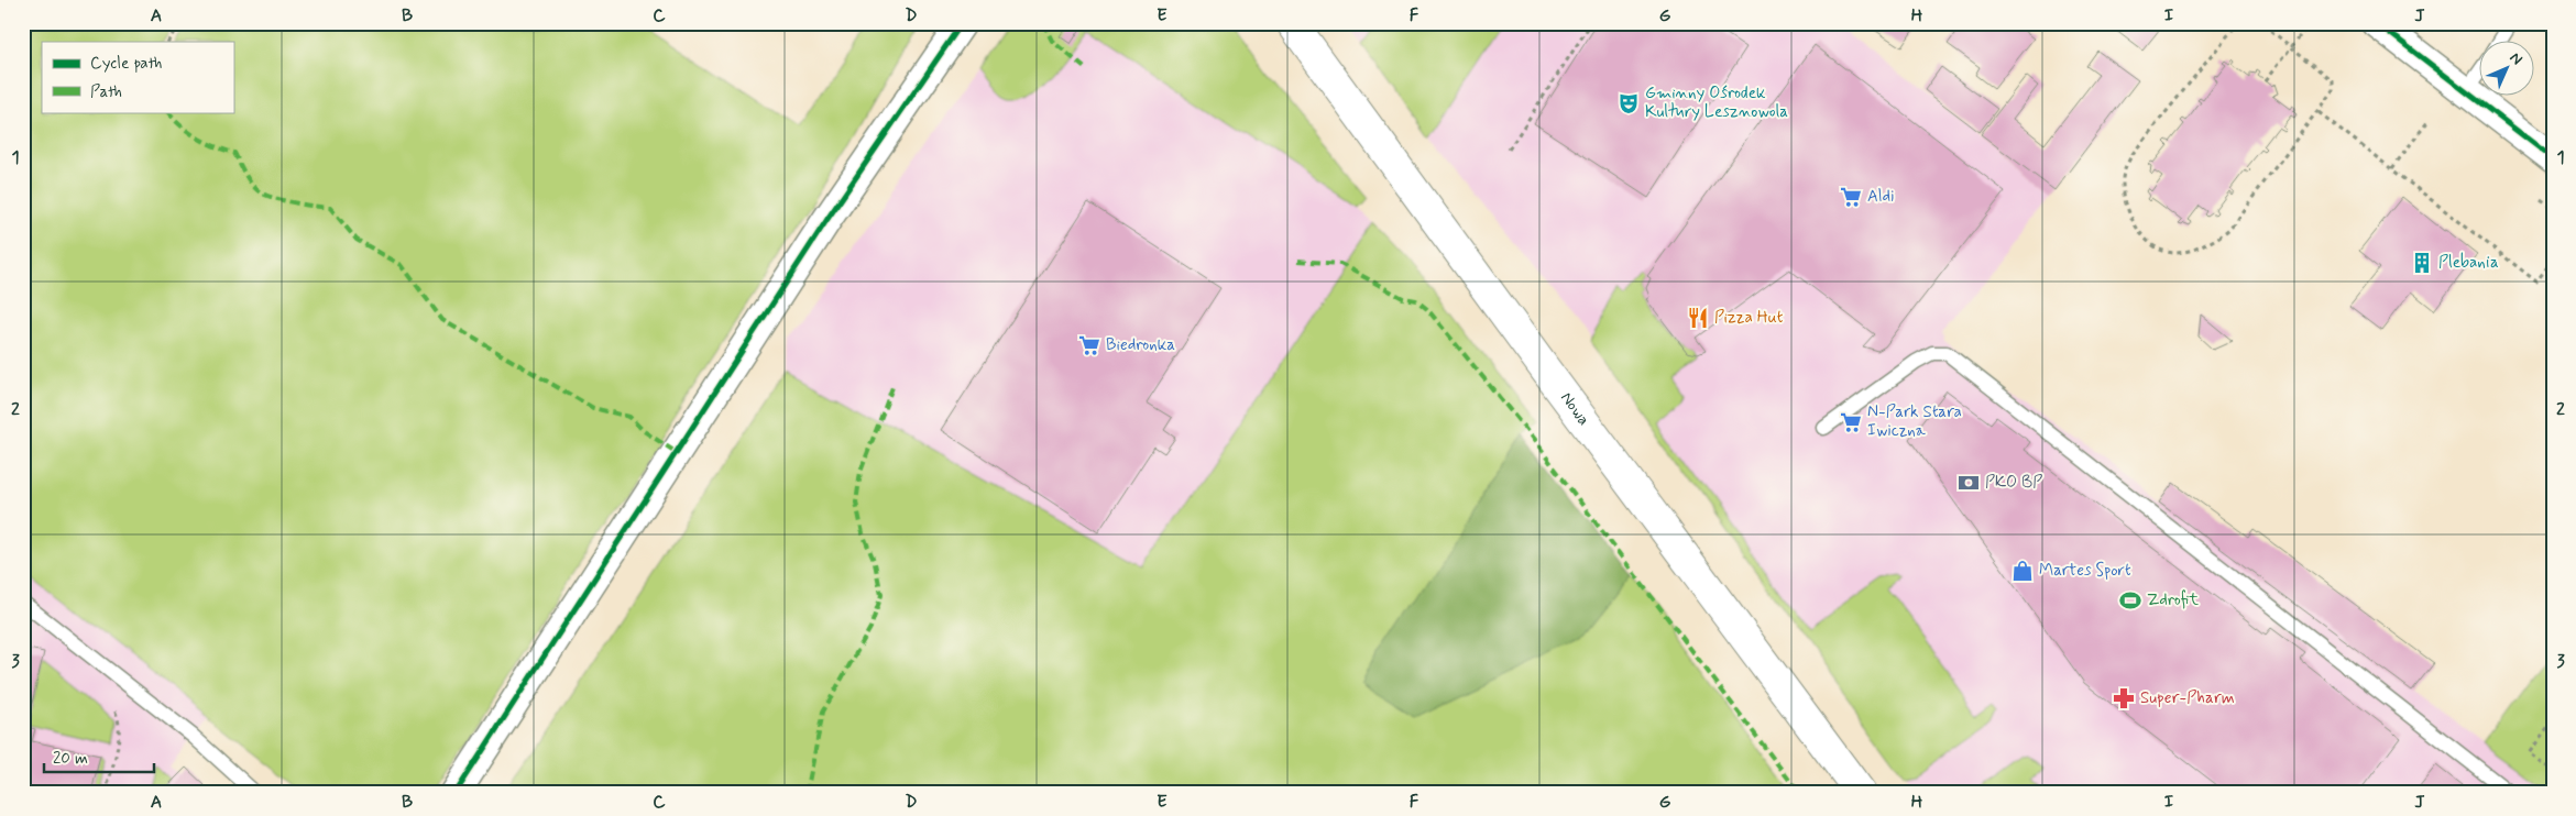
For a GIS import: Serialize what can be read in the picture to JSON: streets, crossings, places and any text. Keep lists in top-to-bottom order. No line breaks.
{"streets":{"main road":["Nowa"]},"places":{"theatre":["Gminny Ośrodek Kultury Lesznowola"],"supermarket":["Aldi","Biedronka","N-Park Stara Iwiczna"],"building":["Plebania"],"restaurant":["Pizza Hut"],"bank":["PKO BP"],"shop":["Martes Sport"],"sports":["Zdrofit"],"pharmacy":["Super-Pharm"]},"legend":["Cycle path","Path"],"scale_bar":"20 m","north":"top right","grid":{"columns":["A","B","C","D","E","F","G","H","I","J"],"rows":["1","2","3"]}}
